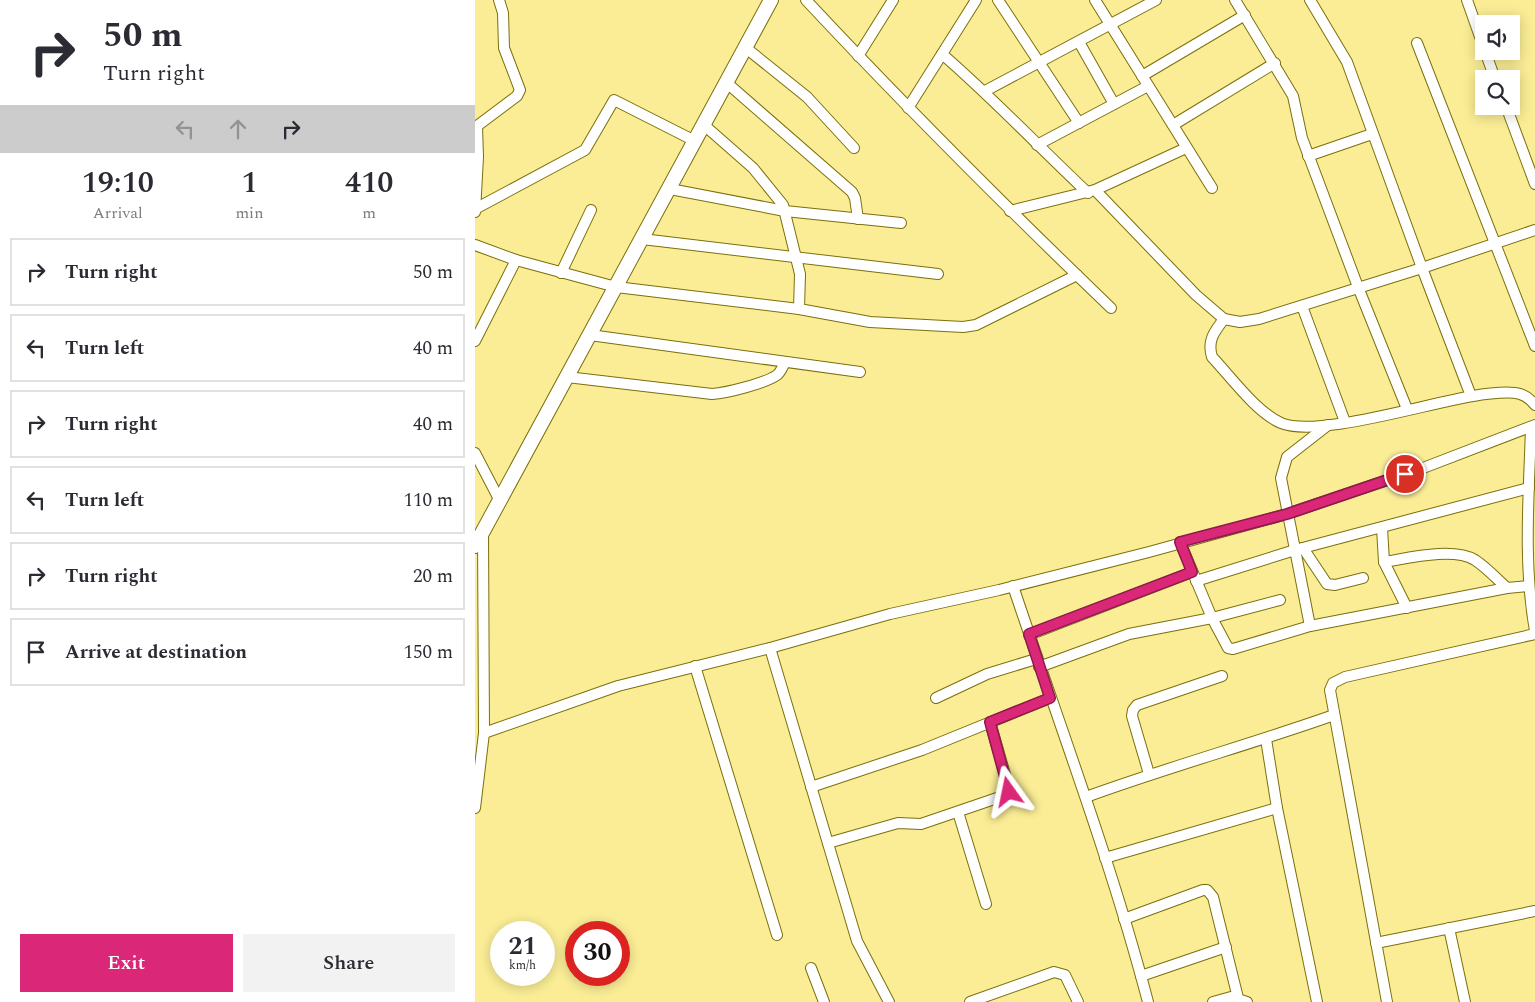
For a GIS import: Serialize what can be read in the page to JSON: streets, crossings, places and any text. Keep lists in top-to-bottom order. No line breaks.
{"page":{"turn":["50 m","Turn right"],"eta":["19:10","Arrival","1","min","410","m"],"list":[{"name":"Turn right","value":"50 m"},{"name":"Turn left","value":"40 m"},{"name":"Turn right","value":"40 m"},{"name":"Turn left","value":"110 m"},{"name":"Turn right","value":"20 m"},{"name":"Arrive at destination","value":"150 m"}],"speed":"21 km/h","limit":"30","buttons":["Exit","Share"]}}
